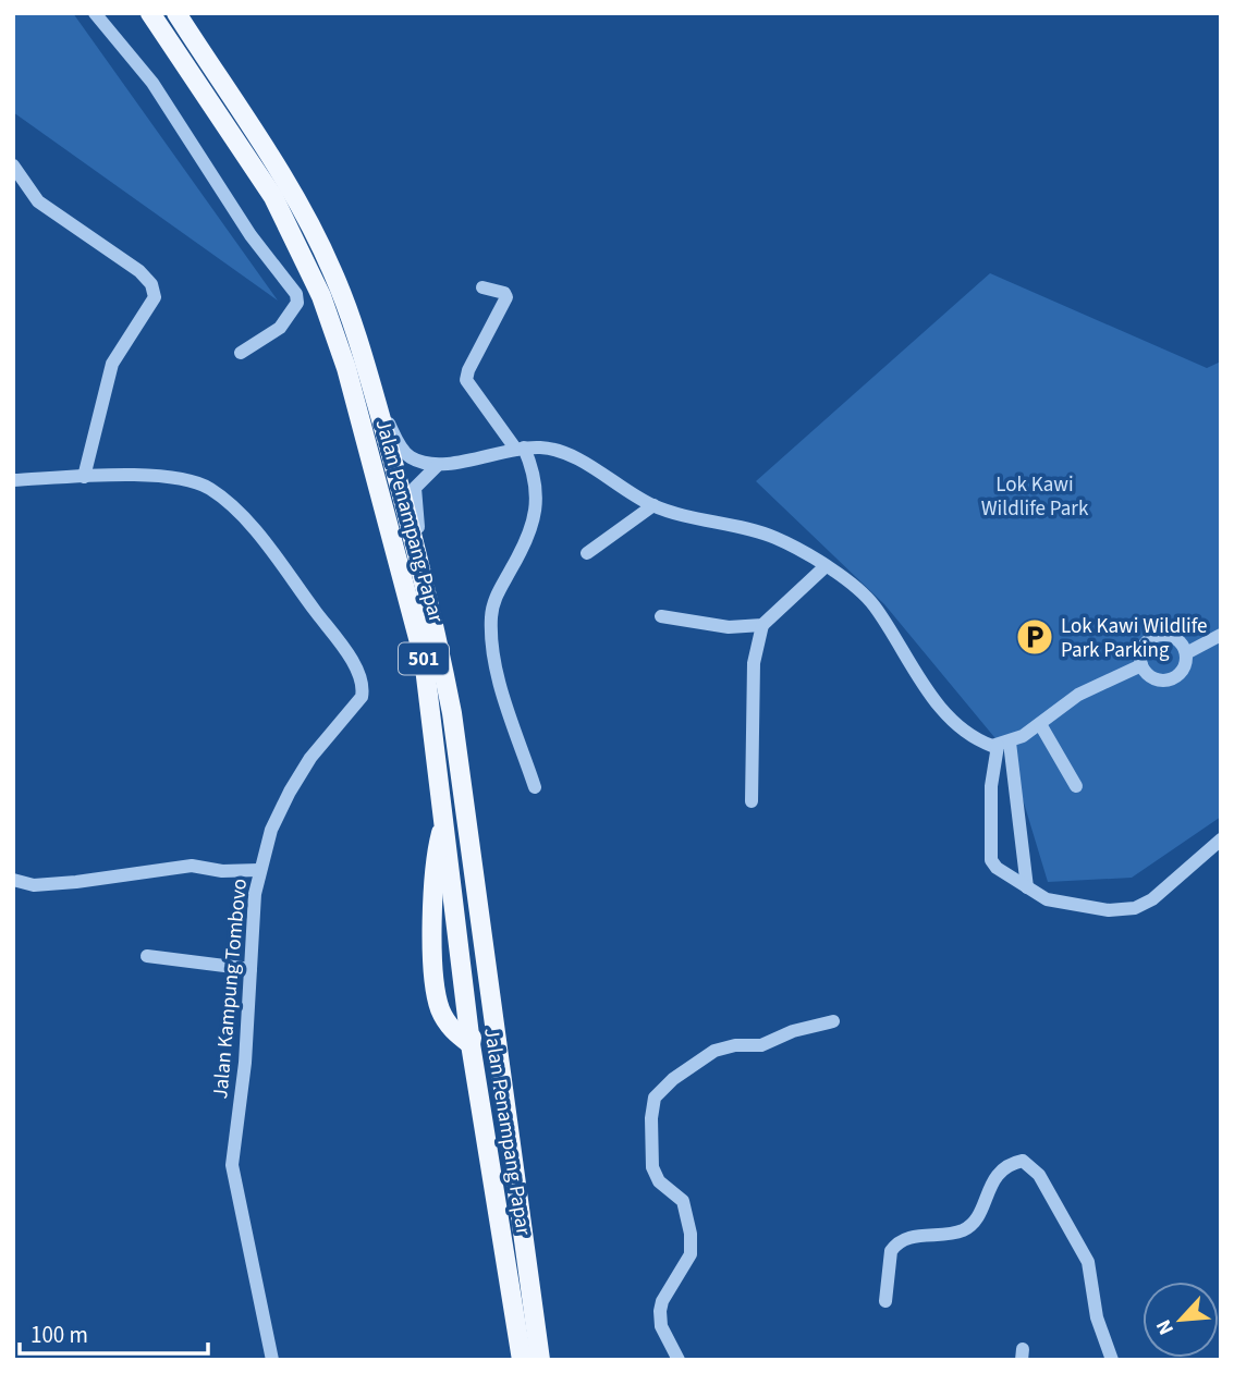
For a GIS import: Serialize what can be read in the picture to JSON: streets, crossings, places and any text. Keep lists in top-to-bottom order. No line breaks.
{"streets":{"main road":["Jalan Penampang Papar","501"],"street":["Jalan Kampung Tombovo"]},"parks":["Lok Kawi Wildlife Park"],"places":{"parking":["Lok Kawi Wildlife Park Parking"]},"scale_bar":"100 m","north":"bottom left"}
